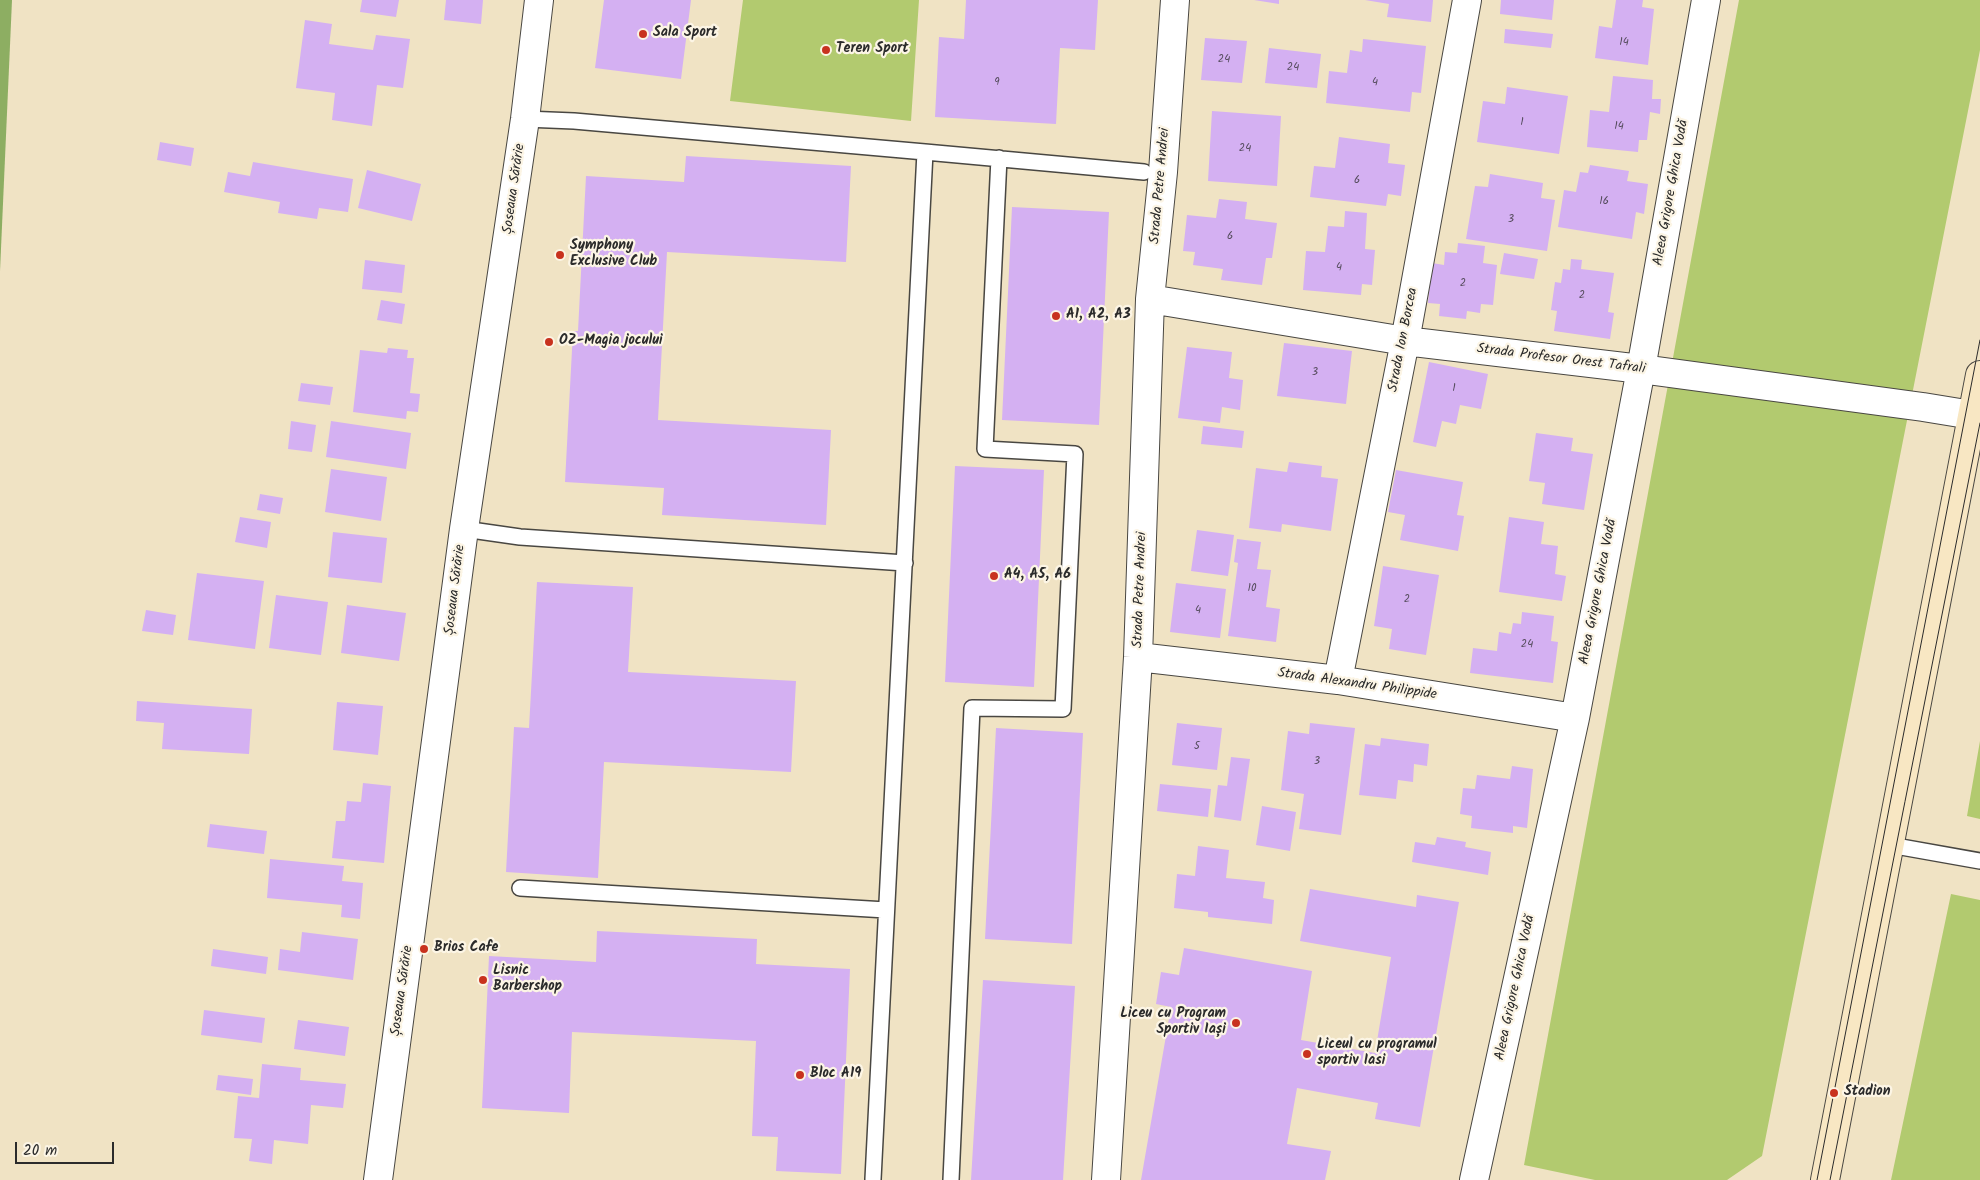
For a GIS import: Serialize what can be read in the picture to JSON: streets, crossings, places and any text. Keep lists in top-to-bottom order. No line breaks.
{"streets":{"street":["Strada Petre Andrei","Șoseaua Sărărie","Aleea Grigore Ghica Vodă","Strada Ion Borcea","Strada Profesor Orest Tafrali","Strada Alexandru Philippide"]},"crossings":[["Strada Petre Andrei","Strada Profesor Orest Tafrali"],["Strada Petre Andrei","Strada Alexandru Philippide"],["Aleea Grigore Ghica Vodă","Strada Profesor Orest Tafrali"],["Aleea Grigore Ghica Vodă","Strada Alexandru Philippide"],["Strada Ion Borcea","Strada Profesor Orest Tafrali"],["Strada Ion Borcea","Strada Alexandru Philippide"]],"places":["Sala Sport","Teren Sport","Symphony Exclusive Club","A1, A2, A3","OZ-Magia jocului","A4, A5, A6","Brios Cafe","Lisnic Barbershop","Liceu cu Program Sportiv Iași","Liceul cu programul sportiv Iasi","Bloc A19","Stadion"],"house_numbers":["14","24","24","9","4","1","14","24","6","16","3","6","4","2","2","3","1","10","2","4","24","5","3"],"scale_bar":"20 m"}
